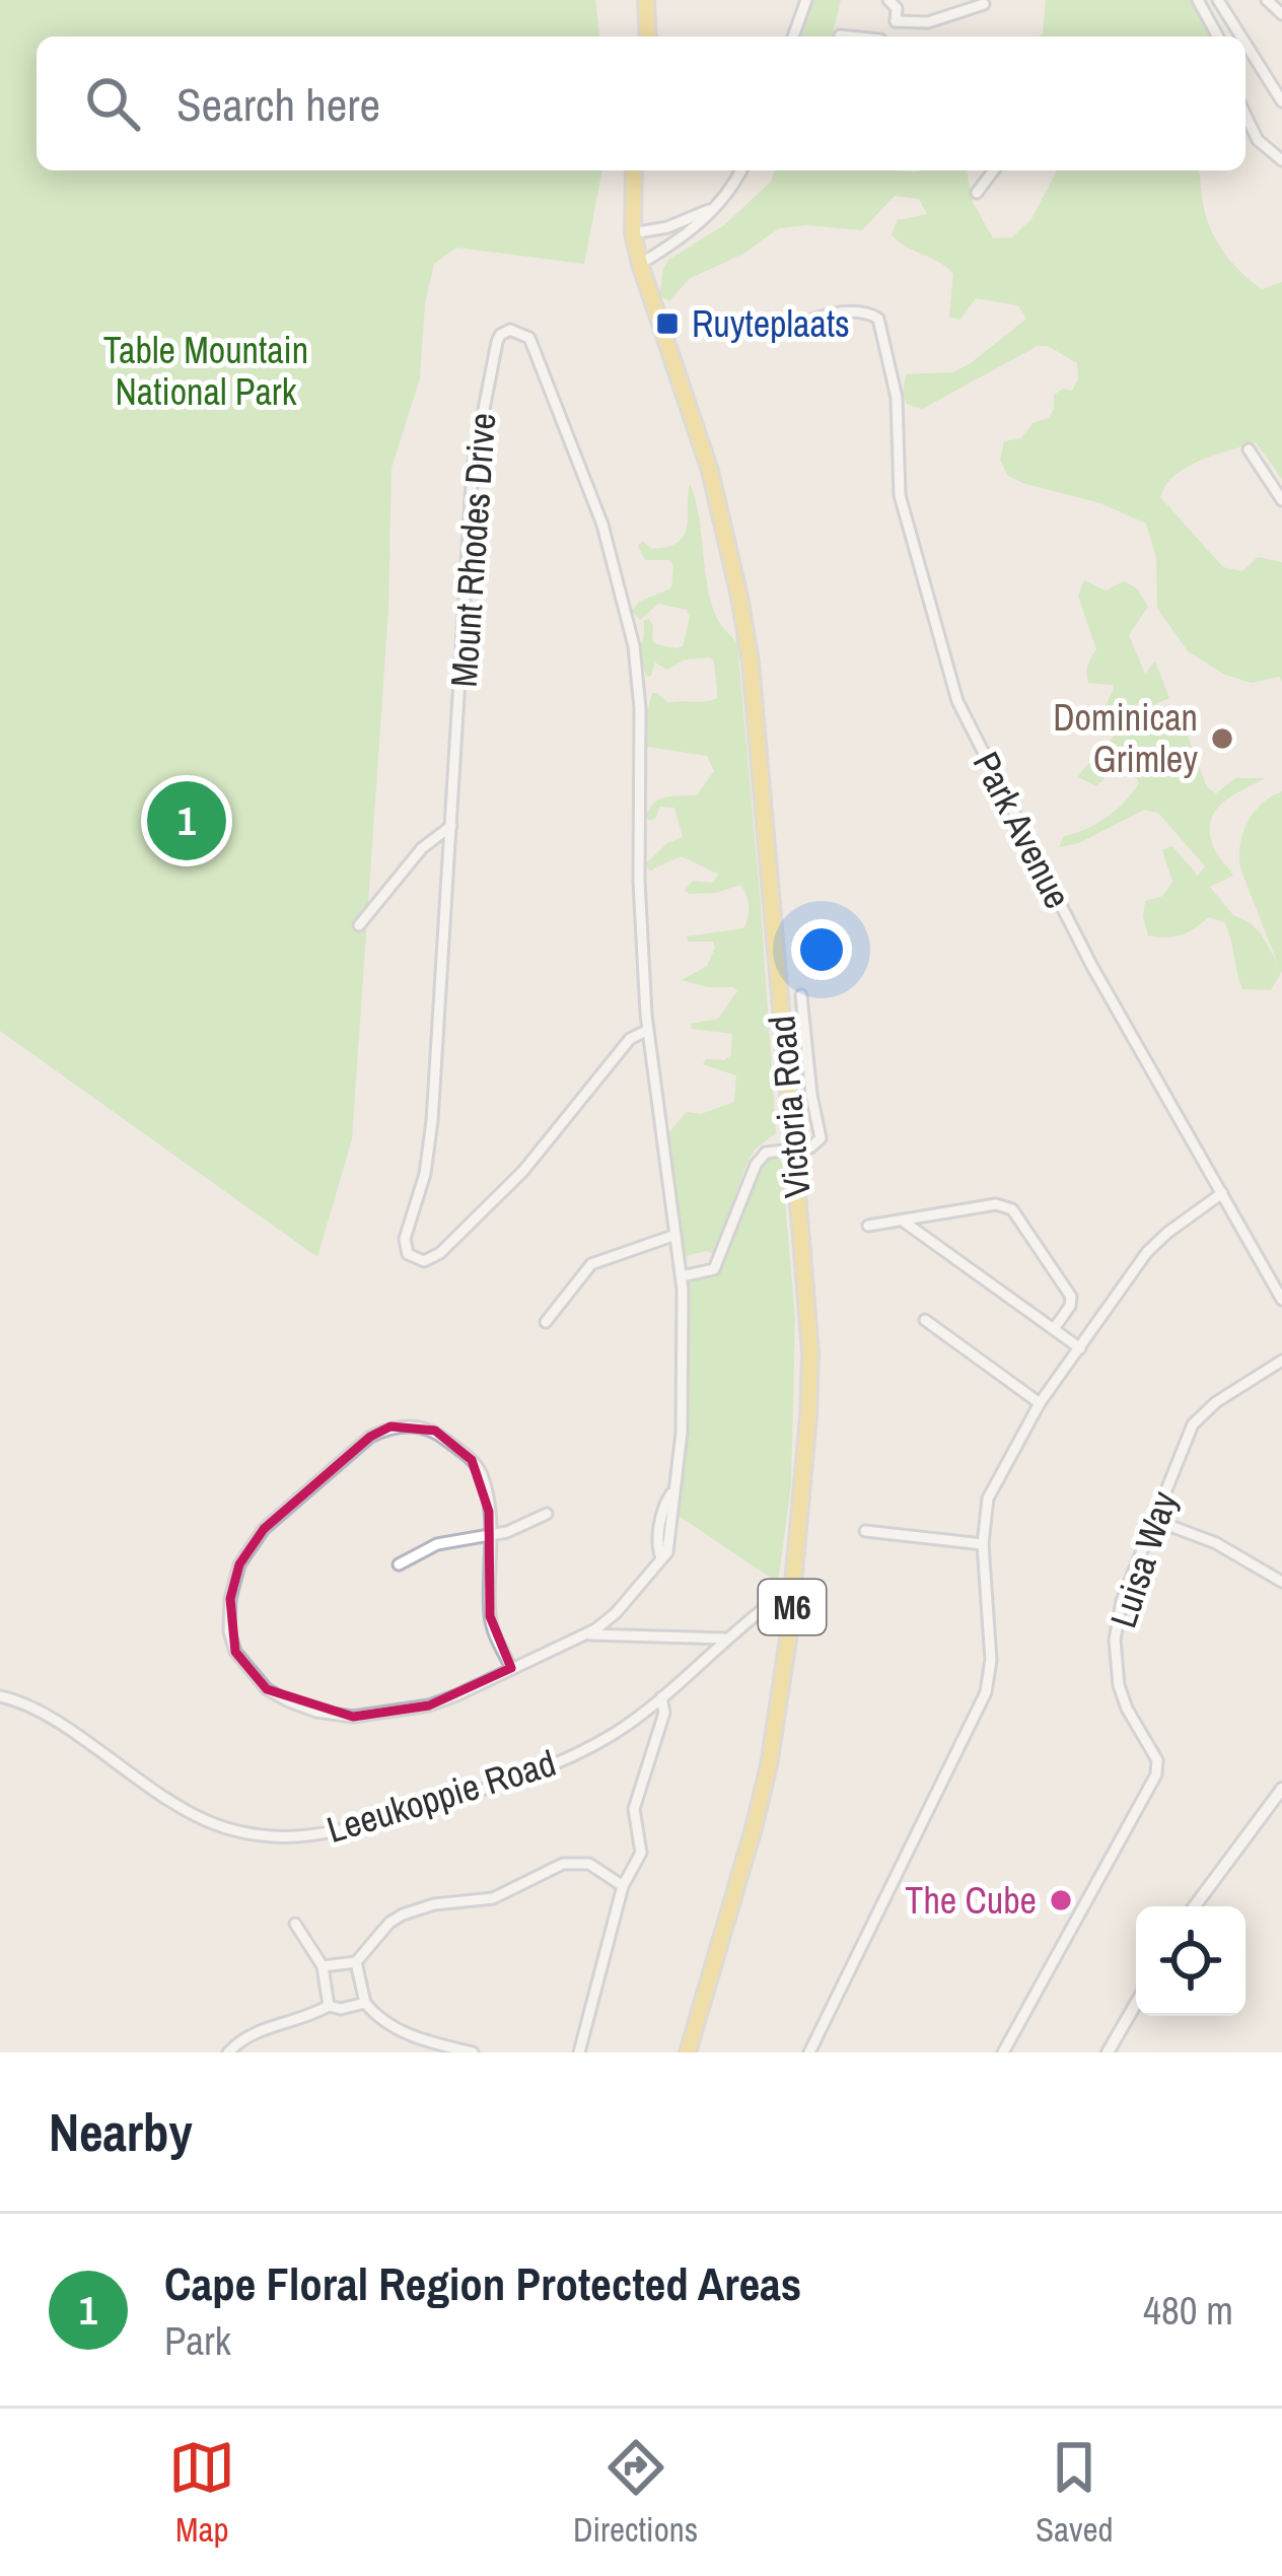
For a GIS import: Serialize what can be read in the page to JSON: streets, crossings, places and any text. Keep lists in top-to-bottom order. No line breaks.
{"streets":{"main road":["Victoria Road","M6"],"street":["Mount Rhodes Drive","Park Avenue","Luisa Way","Leeukoppie Road"]},"crossings":[["Victoria Road","Leeukoppie Road"]],"parks":["Table Mountain National Park"],"places":{"transit":["Ruyteplaats"],"other":["Dominican Grimley","The Cube"]},"page":{"search":"Search here","pins":"1","heading":"Nearby","list":[{"mark":"1","name":"Cape Floral Region Protected Areas","note":"Park","value":"480 m"}],"nav":["Map","Directions","Saved"]}}
